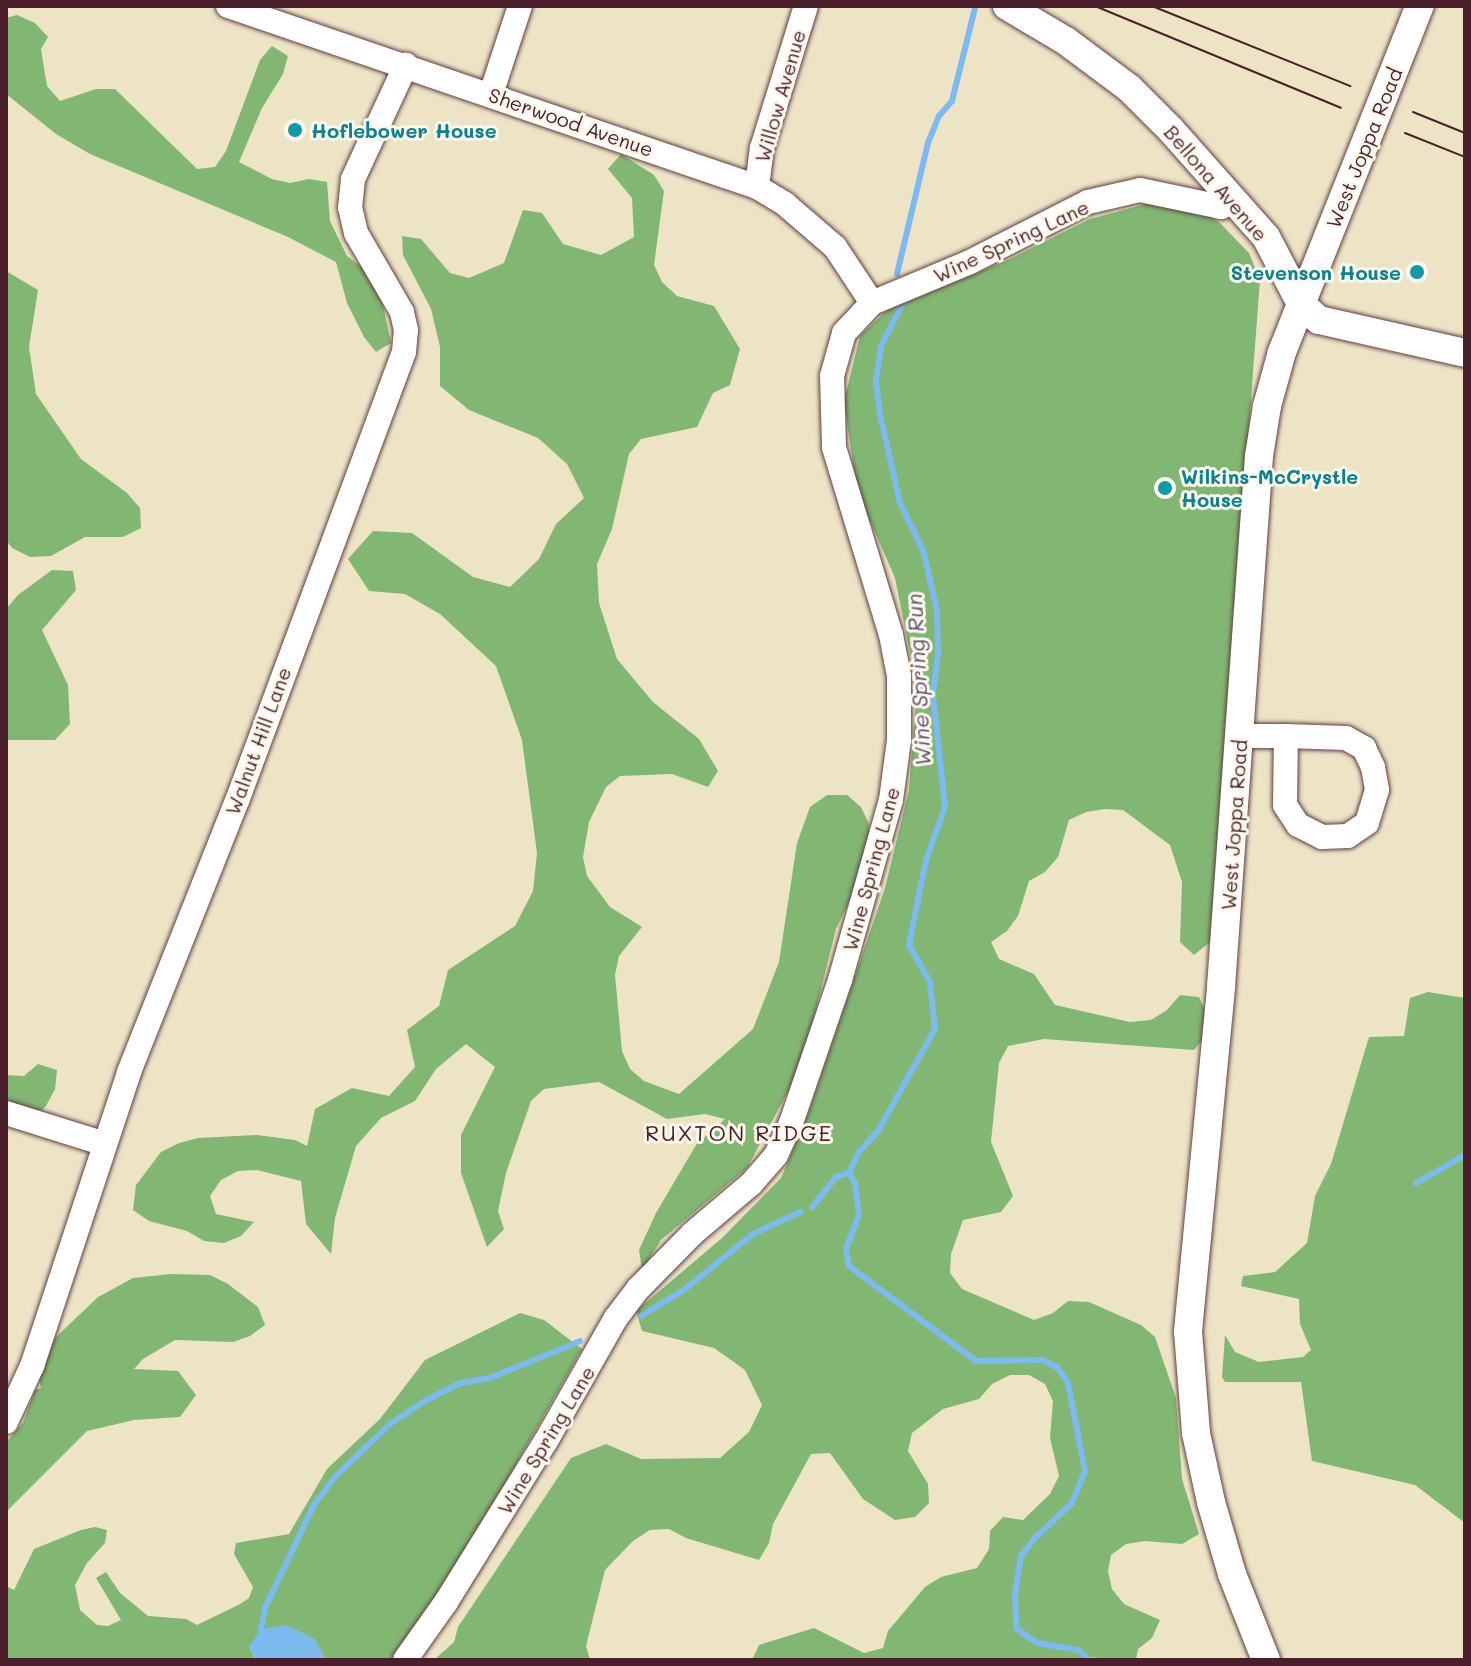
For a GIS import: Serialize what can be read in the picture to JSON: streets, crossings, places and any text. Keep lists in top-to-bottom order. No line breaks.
{"streets":{"street":["Willow Avenue","Sherwood Avenue","West Joppa Road","Bellona Avenue","Wine Spring Lane","Walnut Hill Lane"]},"crossings":[["Willow Avenue","Sherwood Avenue"],["Sherwood Avenue","Wine Spring Lane"],["Sherwood Avenue","Walnut Hill Lane"],["West Joppa Road","Bellona Avenue"],["Bellona Avenue","Wine Spring Lane"]],"districts":["RUXTON RIDGE"],"water":["Wine Spring Run"],"places":["Hoflebower House","Stevenson House","Wilkins-McCrystle House"]}
